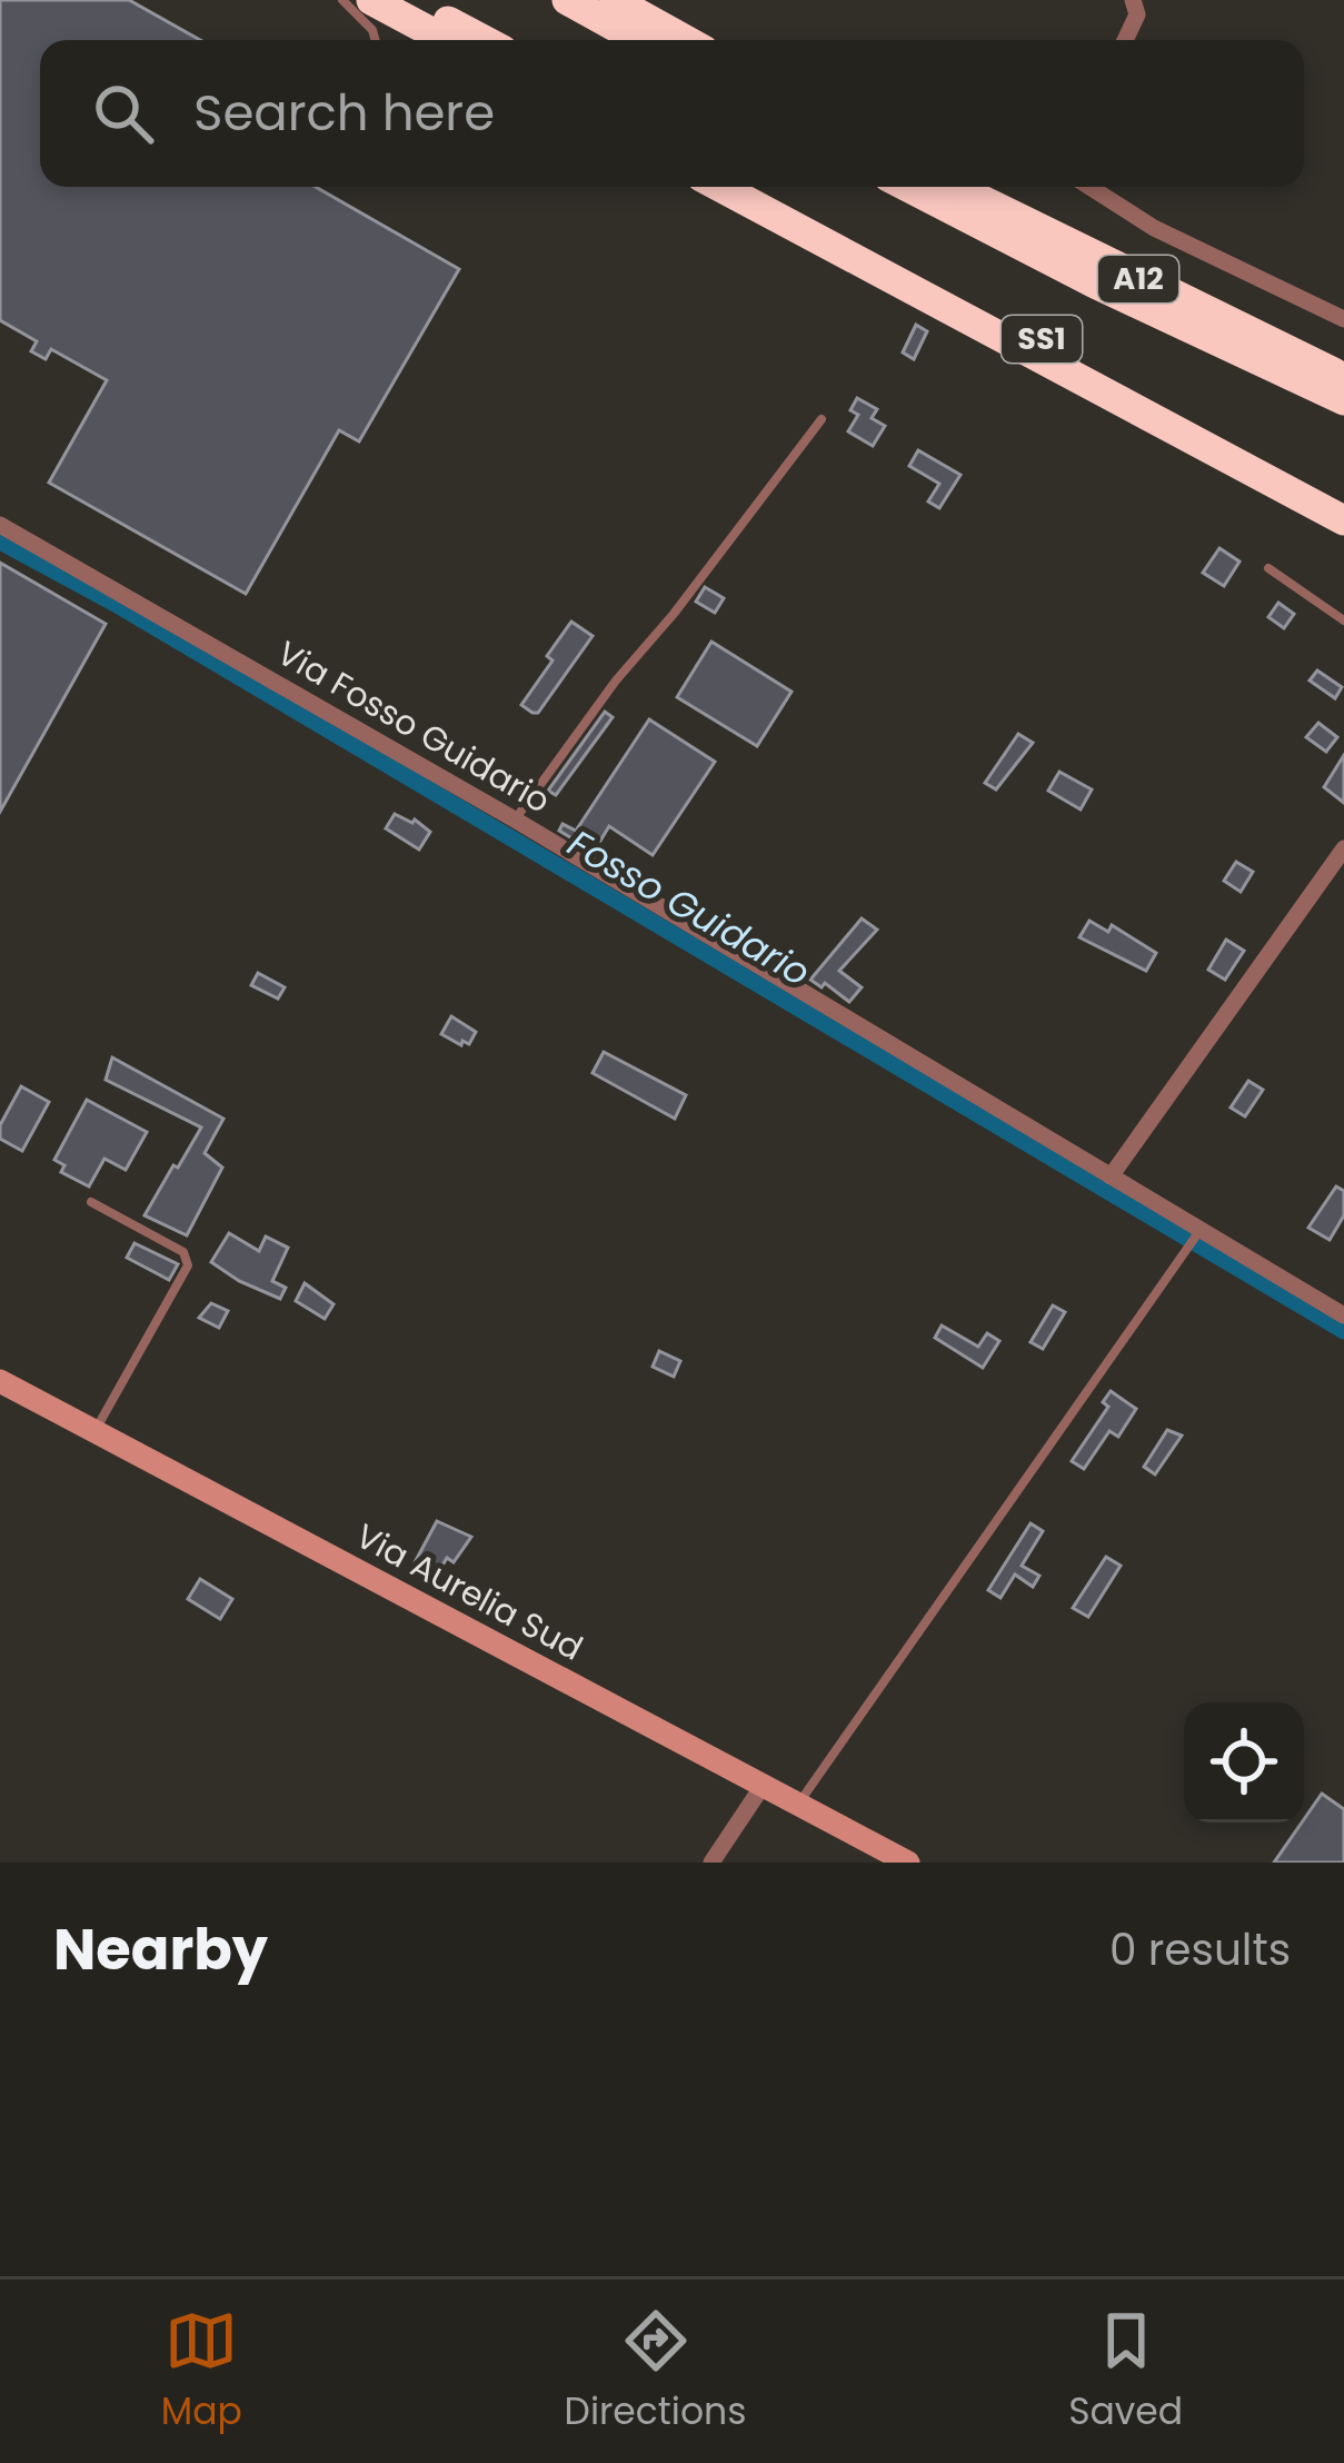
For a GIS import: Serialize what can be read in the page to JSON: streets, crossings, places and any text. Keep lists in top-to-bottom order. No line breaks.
{"streets":{"highway":["A12","SS1"],"main road":["Via Aurelia Sud"],"street":["Via Fosso Guidario"]},"water":["Fosso Guidario"],"page":{"search":"Search here","heading":["Nearby","0 results"],"nav":["Map","Directions","Saved"]}}
